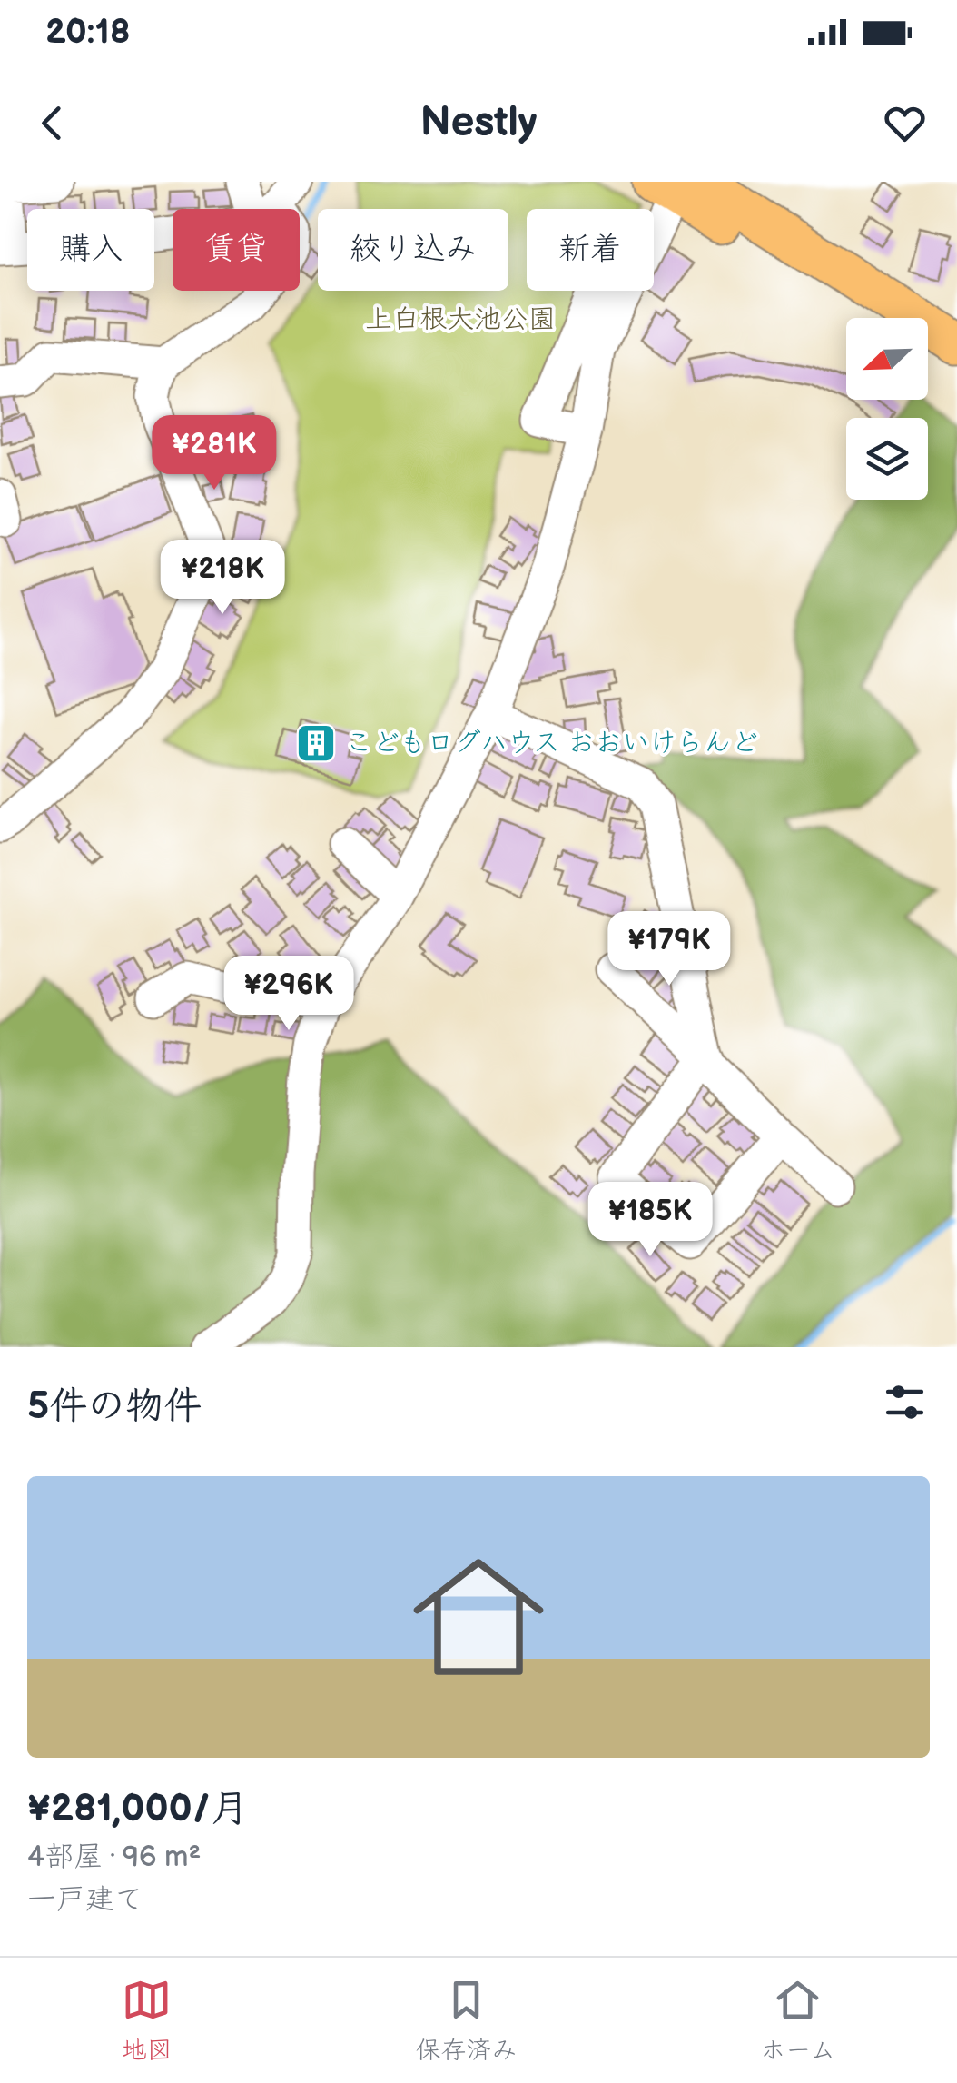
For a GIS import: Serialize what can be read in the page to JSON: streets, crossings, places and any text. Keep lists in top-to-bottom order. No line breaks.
{"parks":["上白根大池公園"],"places":{"building":["こどもログハウス おおいけらんど"]},"north":"bottom left","page":{"status":"20:18","header":"Nestly","chip":["購入","賃貸","絞り込み","新着"],"price":["¥281K","¥218K","¥179K","¥296K","¥185K"],"heading":"5件の物件","list":[{"name":"¥281,000/月","note":"4部屋 · 96 m² · 一戸建て"}],"tabs":["地図","保存済み","ホーム"]}}
